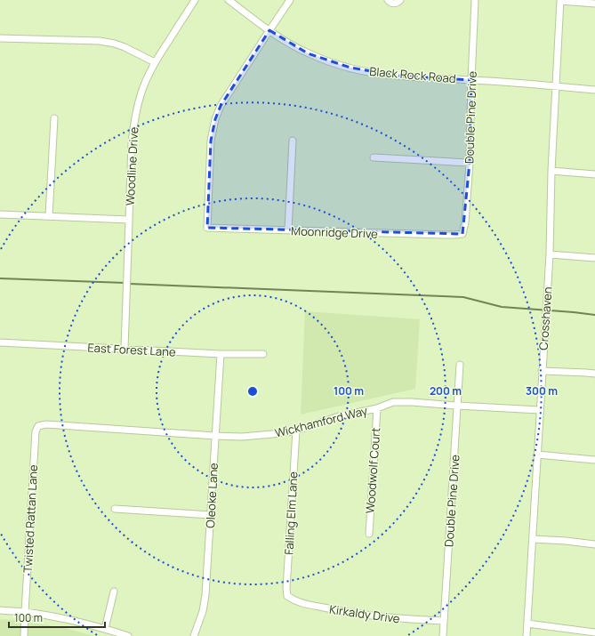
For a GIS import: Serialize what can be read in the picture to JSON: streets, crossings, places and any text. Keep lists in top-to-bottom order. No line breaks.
{"streets":{"street":["Black Rock Road","Double Pine Drive","Woodline Drive","Moonridge Drive","Crosshaven","East Forest Lane","Wickhamford Way","Woodwolf Court","Oleoke Lane","Falling Elm Lane","Twisted Rattan Lane","Kirkaldy Drive"]},"crossings":[["Black Rock Road","Double Pine Drive"],["Black Rock Road","Moonridge Drive"],["Black Rock Road","Crosshaven"],["Double Pine Drive","Moonridge Drive"],["Double Pine Drive","Wickhamford Way"],["Double Pine Drive","Kirkaldy Drive"],["Woodline Drive","East Forest Lane"],["Crosshaven","Wickhamford Way"],["East Forest Lane","Oleoke Lane"],["Wickhamford Way","Woodwolf Court"],["Wickhamford Way","Oleoke Lane"],["Wickhamford Way","Falling Elm Lane"],["Wickhamford Way","Twisted Rattan Lane"],["Falling Elm Lane","Kirkaldy Drive"]],"scale_bar":"100 m","rings":["100 m","200 m","300 m"]}
